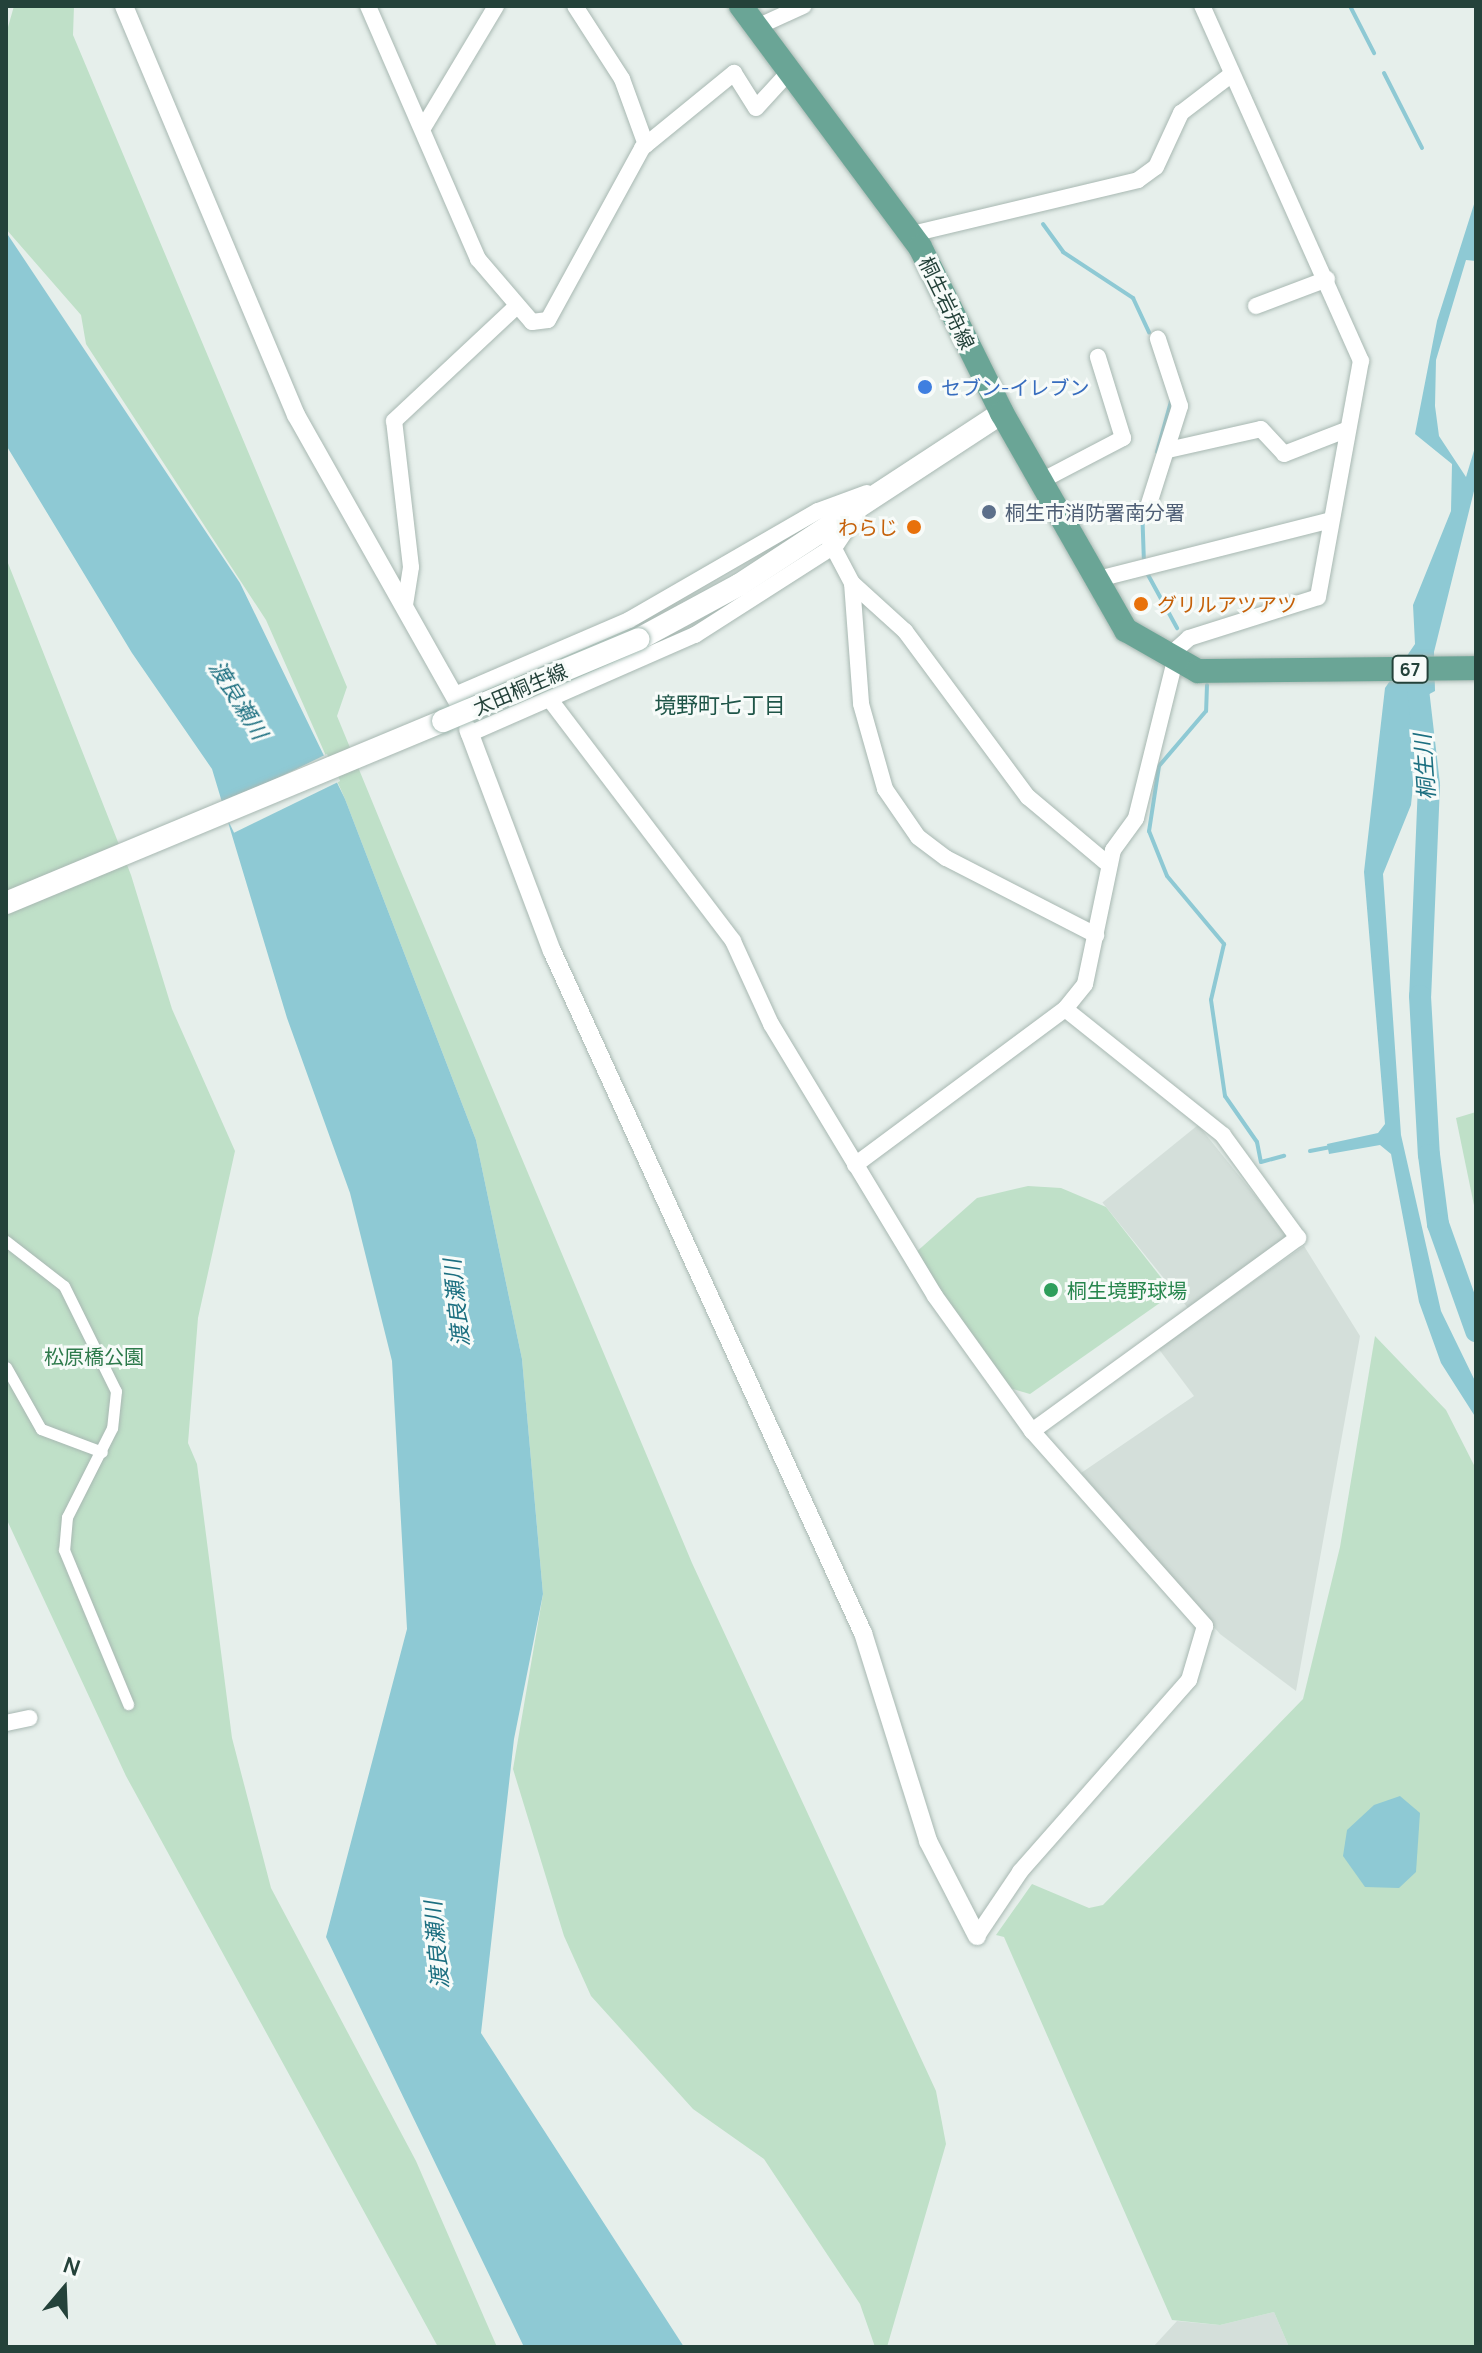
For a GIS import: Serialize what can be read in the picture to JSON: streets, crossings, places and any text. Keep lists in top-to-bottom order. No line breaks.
{"streets":{"main road":["桐生岩舟線","67","太田桐生線"]},"crossings":[["桐生岩舟線","太田桐生線"]],"districts":["境野町七丁目"],"water":["渡良瀬川","桐生川"],"parks":["松原橋公園"],"places":["セブン-イレブン","桐生市消防署南分署","わらじ","グリルアツアツ","桐生境野球場"],"north":"top"}
